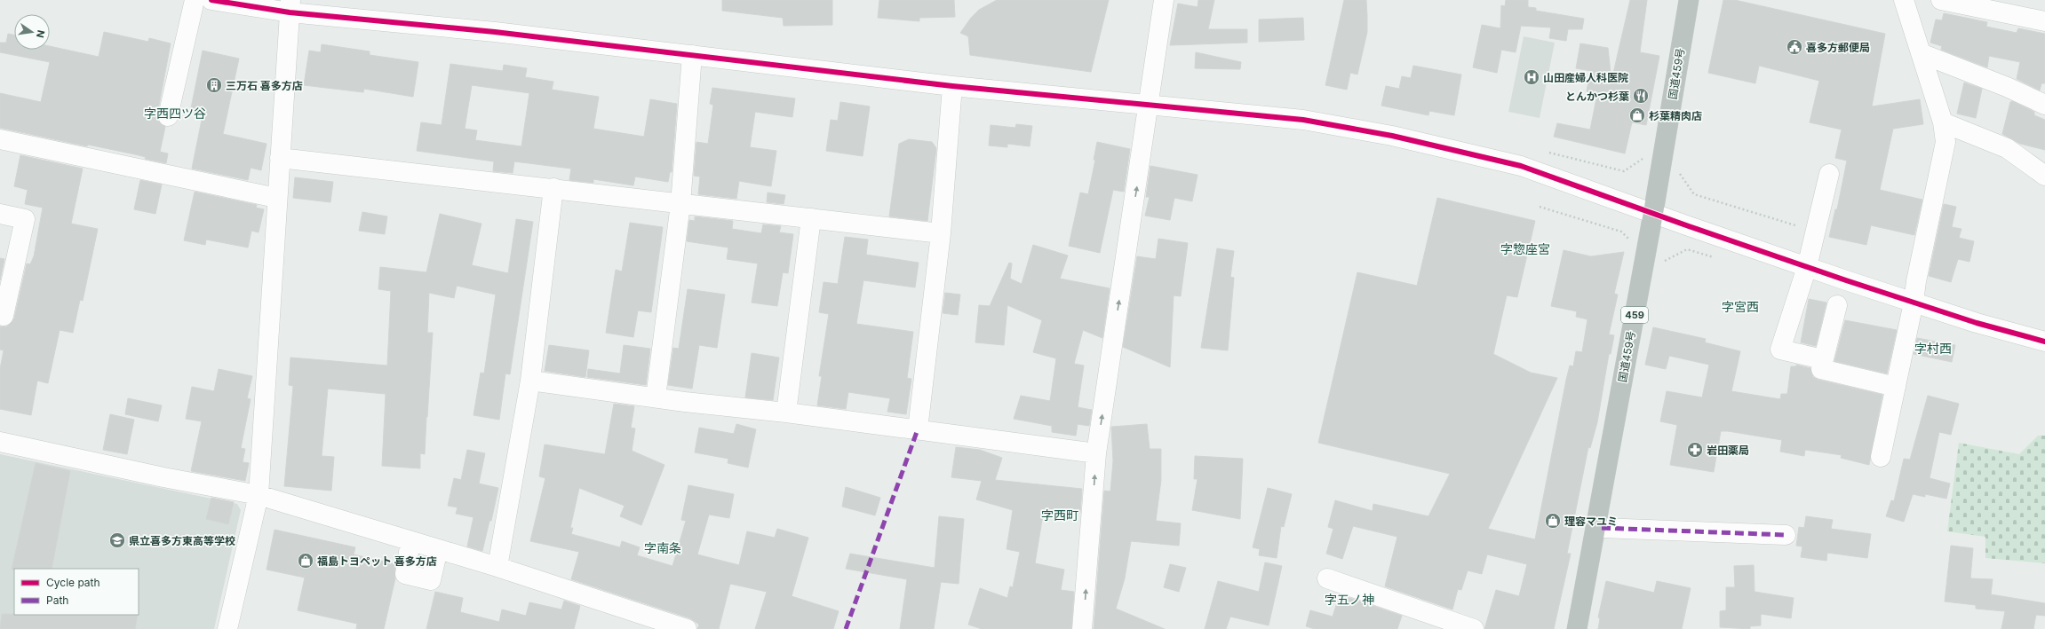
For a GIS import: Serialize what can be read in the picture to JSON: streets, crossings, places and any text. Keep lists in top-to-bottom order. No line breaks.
{"streets":{"highway":["国道459号","459"]},"districts":["字西四ツ谷","字惣座宮","字宮西","字村西","字西町","字南条","字五ノ神"],"places":{"public building":["喜多方郵便局"],"hospital":["山田産婦人科医院"],"building":["三万石 喜多方店"],"restaurant":["とんかつ杉葉"],"shop":["杉葉精肉店","理容マユミ","福島トヨペット 喜多方店"],"pharmacy":["岩田薬局"],"school or university":["県立喜多方東高等学校"]},"legend":["Cycle path","Path"],"north":"right"}
